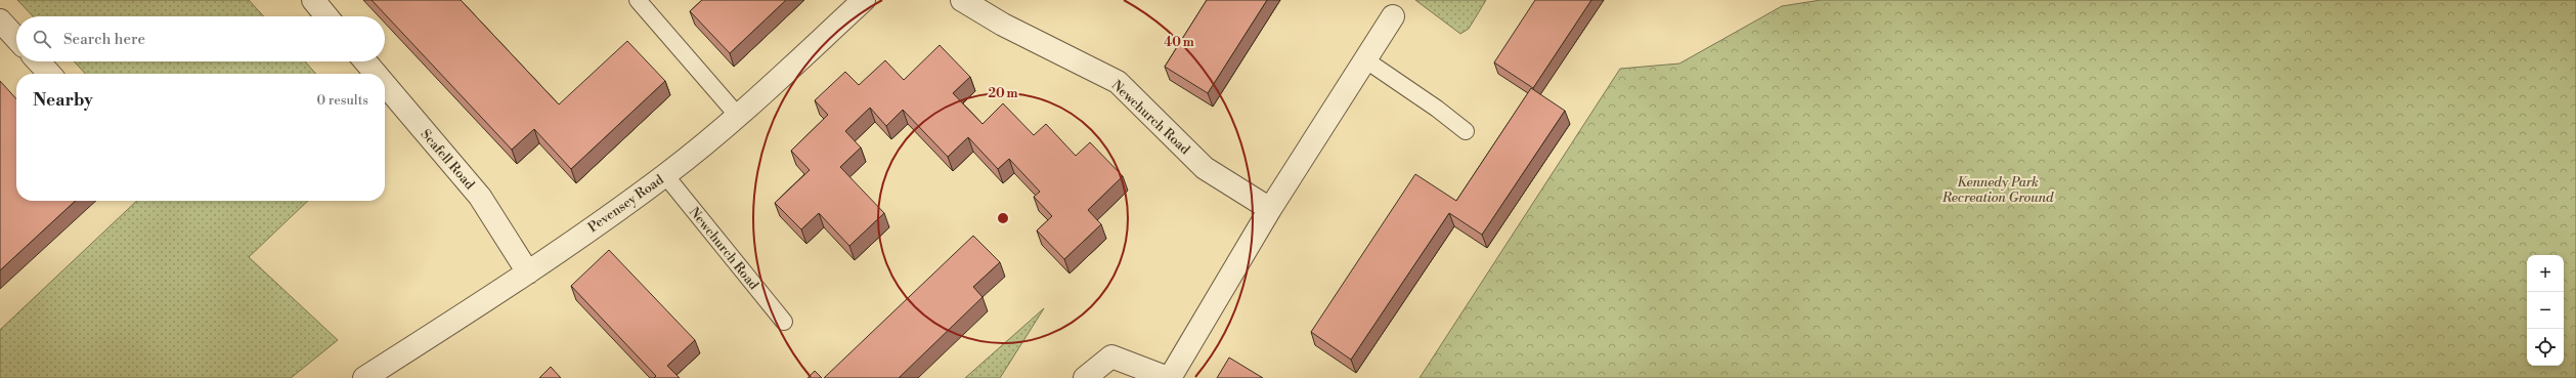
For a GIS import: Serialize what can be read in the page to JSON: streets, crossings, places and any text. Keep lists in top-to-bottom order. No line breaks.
{"streets":{"street":["Newchurch Road","Scafell Road","Pevensey Road"]},"crossings":[["Newchurch Road","Pevensey Road"],["Scafell Road","Pevensey Road"]],"parks":["Kennedy Park Recreation Ground"],"page":{"search":"Search here","heading":["Nearby","0 results"],"map_buttons":["+","−"]},"rings":["40 m","20 m"]}
